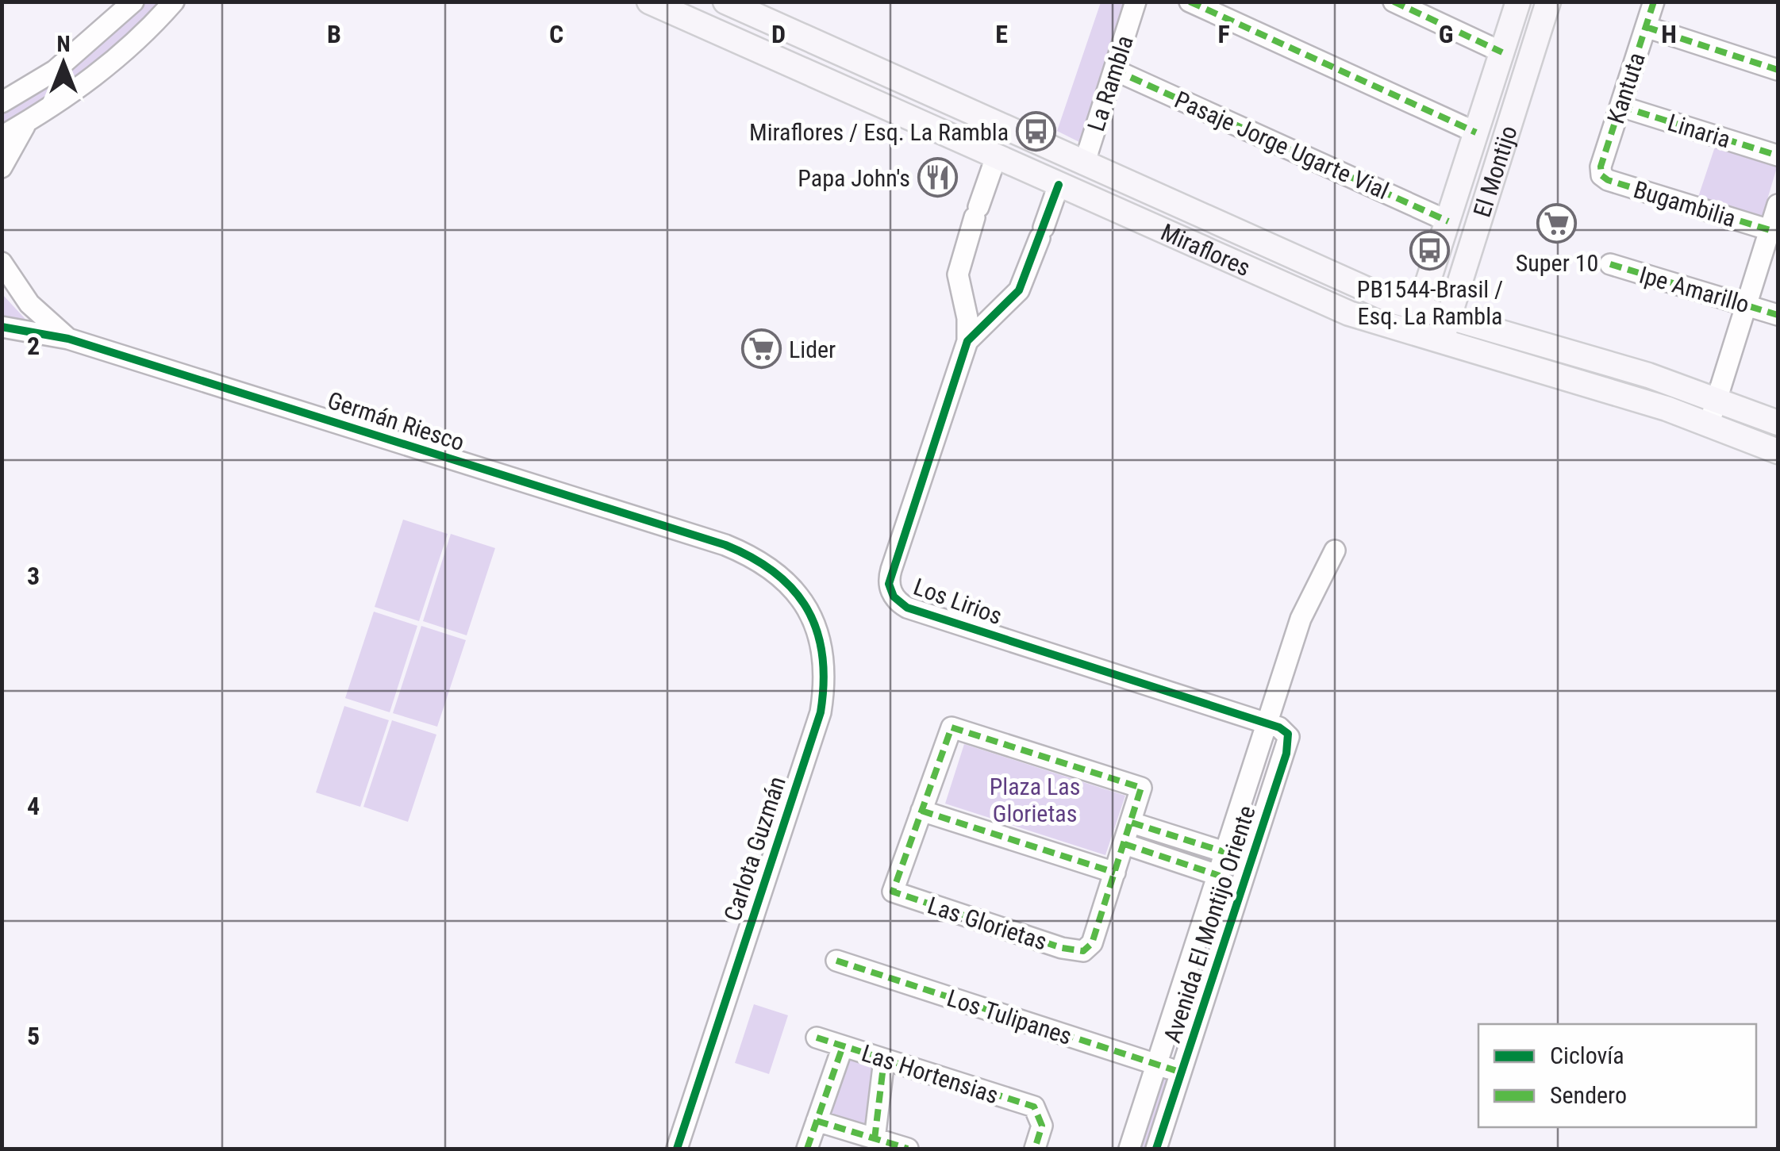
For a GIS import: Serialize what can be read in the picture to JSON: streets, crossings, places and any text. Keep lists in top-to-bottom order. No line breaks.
{"streets":{"main road":["El Montijo","Miraflores"],"street":["La Rambla","Kantuta","Linaria","Pasaje Jorge Ugarte Vial","Bugambilia","Ipe Amarillo","Germán Riesco","Los Lirios","Carlota Guzmán","Las Glorietas","Avenida El Montijo Oriente","Los Tulipanes","Las Hortensias"]},"crossings":[["La Rambla","Pasaje Jorge Ugarte Vial"],["La Rambla","Miraflores"],["Kantuta","Linaria"],["Kantuta","Bugambilia"],["Pasaje Jorge Ugarte Vial","El Montijo"],["El Montijo","Miraflores"],["Germán Riesco","Carlota Guzmán"],["Los Lirios","Avenida El Montijo Oriente"],["Avenida El Montijo Oriente","Los Tulipanes"]],"parks":["Plaza Las Glorietas"],"places":{"bus stop":["Miraflores / Esq. La Rambla","PB1544-Brasil / Esq. La Rambla"],"restaurant":["Papa John's"],"supermarket":["Super 10","Lider"]},"legend":["Ciclovía","Sendero"],"north":"top","grid":{"columns":["B","C","D","E","F","G","H"],"rows":["2","3","4","5"]}}
